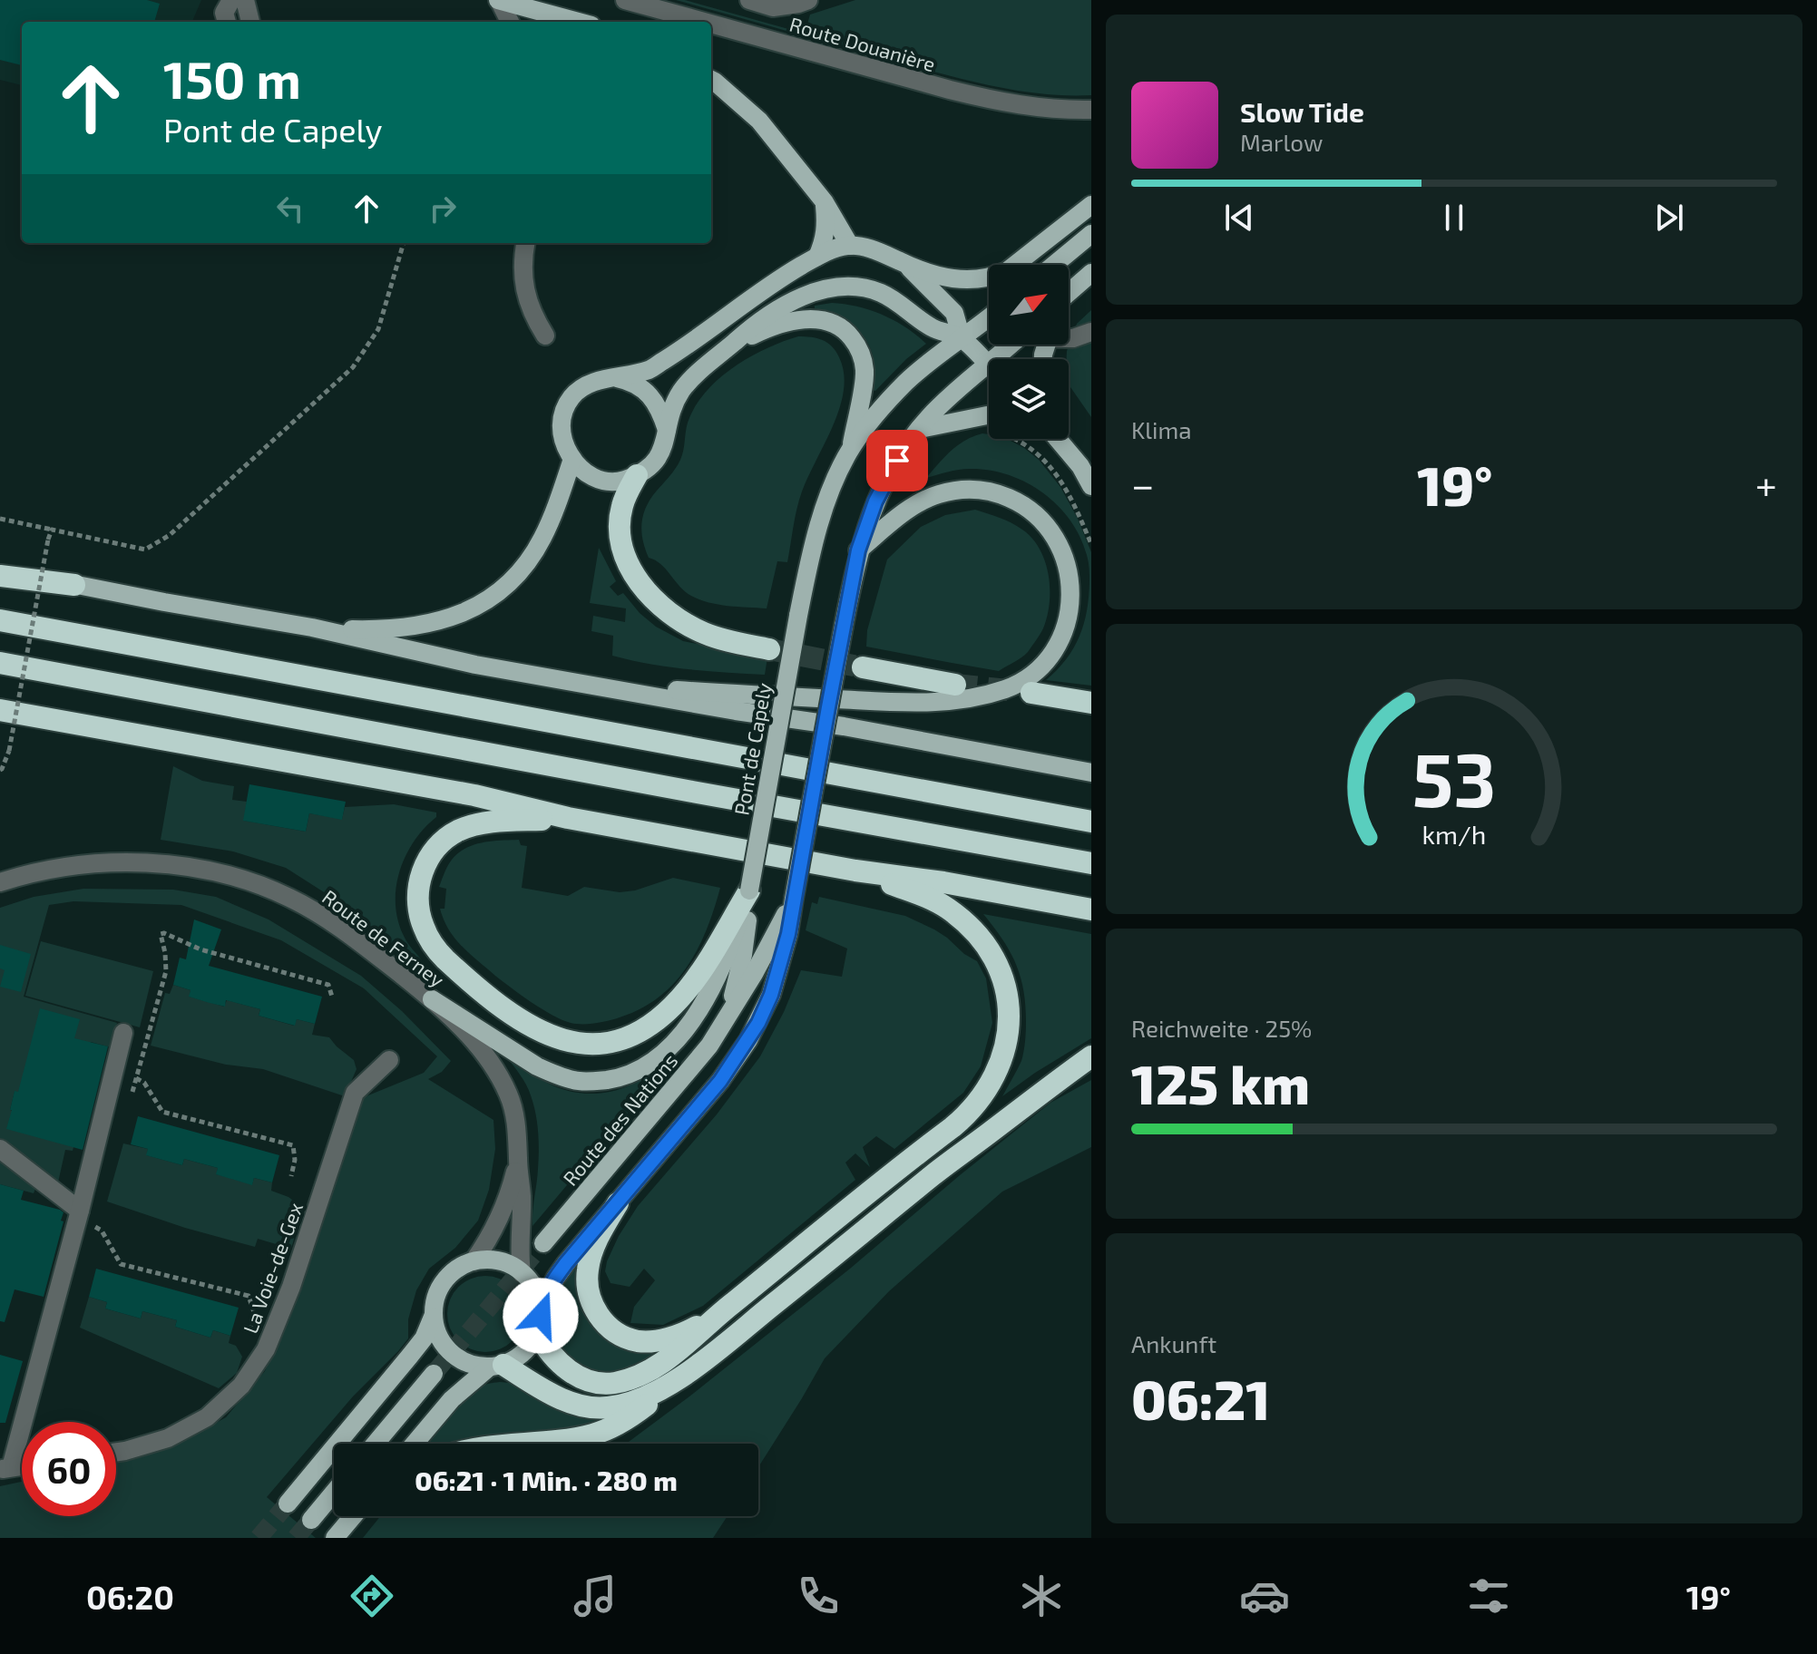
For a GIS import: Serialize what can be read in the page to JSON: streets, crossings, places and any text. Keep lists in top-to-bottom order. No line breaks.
{"streets":{"main road":["Pont de Capely","Route des Nations"],"street":["Route Douanière","Route de Ferney","La Voie-de-Gex"]},"crossings":[["Pont de Capely","Route des Nations"]],"north":"top right","page":{"turn":["150 m","Pont de Capely"],"song":["Slow Tide","Marlow"],"tile":["Klima",["Reichweite · 25%","125 km"],["Ankunft","06:21"]],"heat":["−","19°","+"],"limit":"60","trip":"06:21 · 1 Min. · 280 m","tabs":["06:20","19°"],"gauge":["53","km/h"]}}
